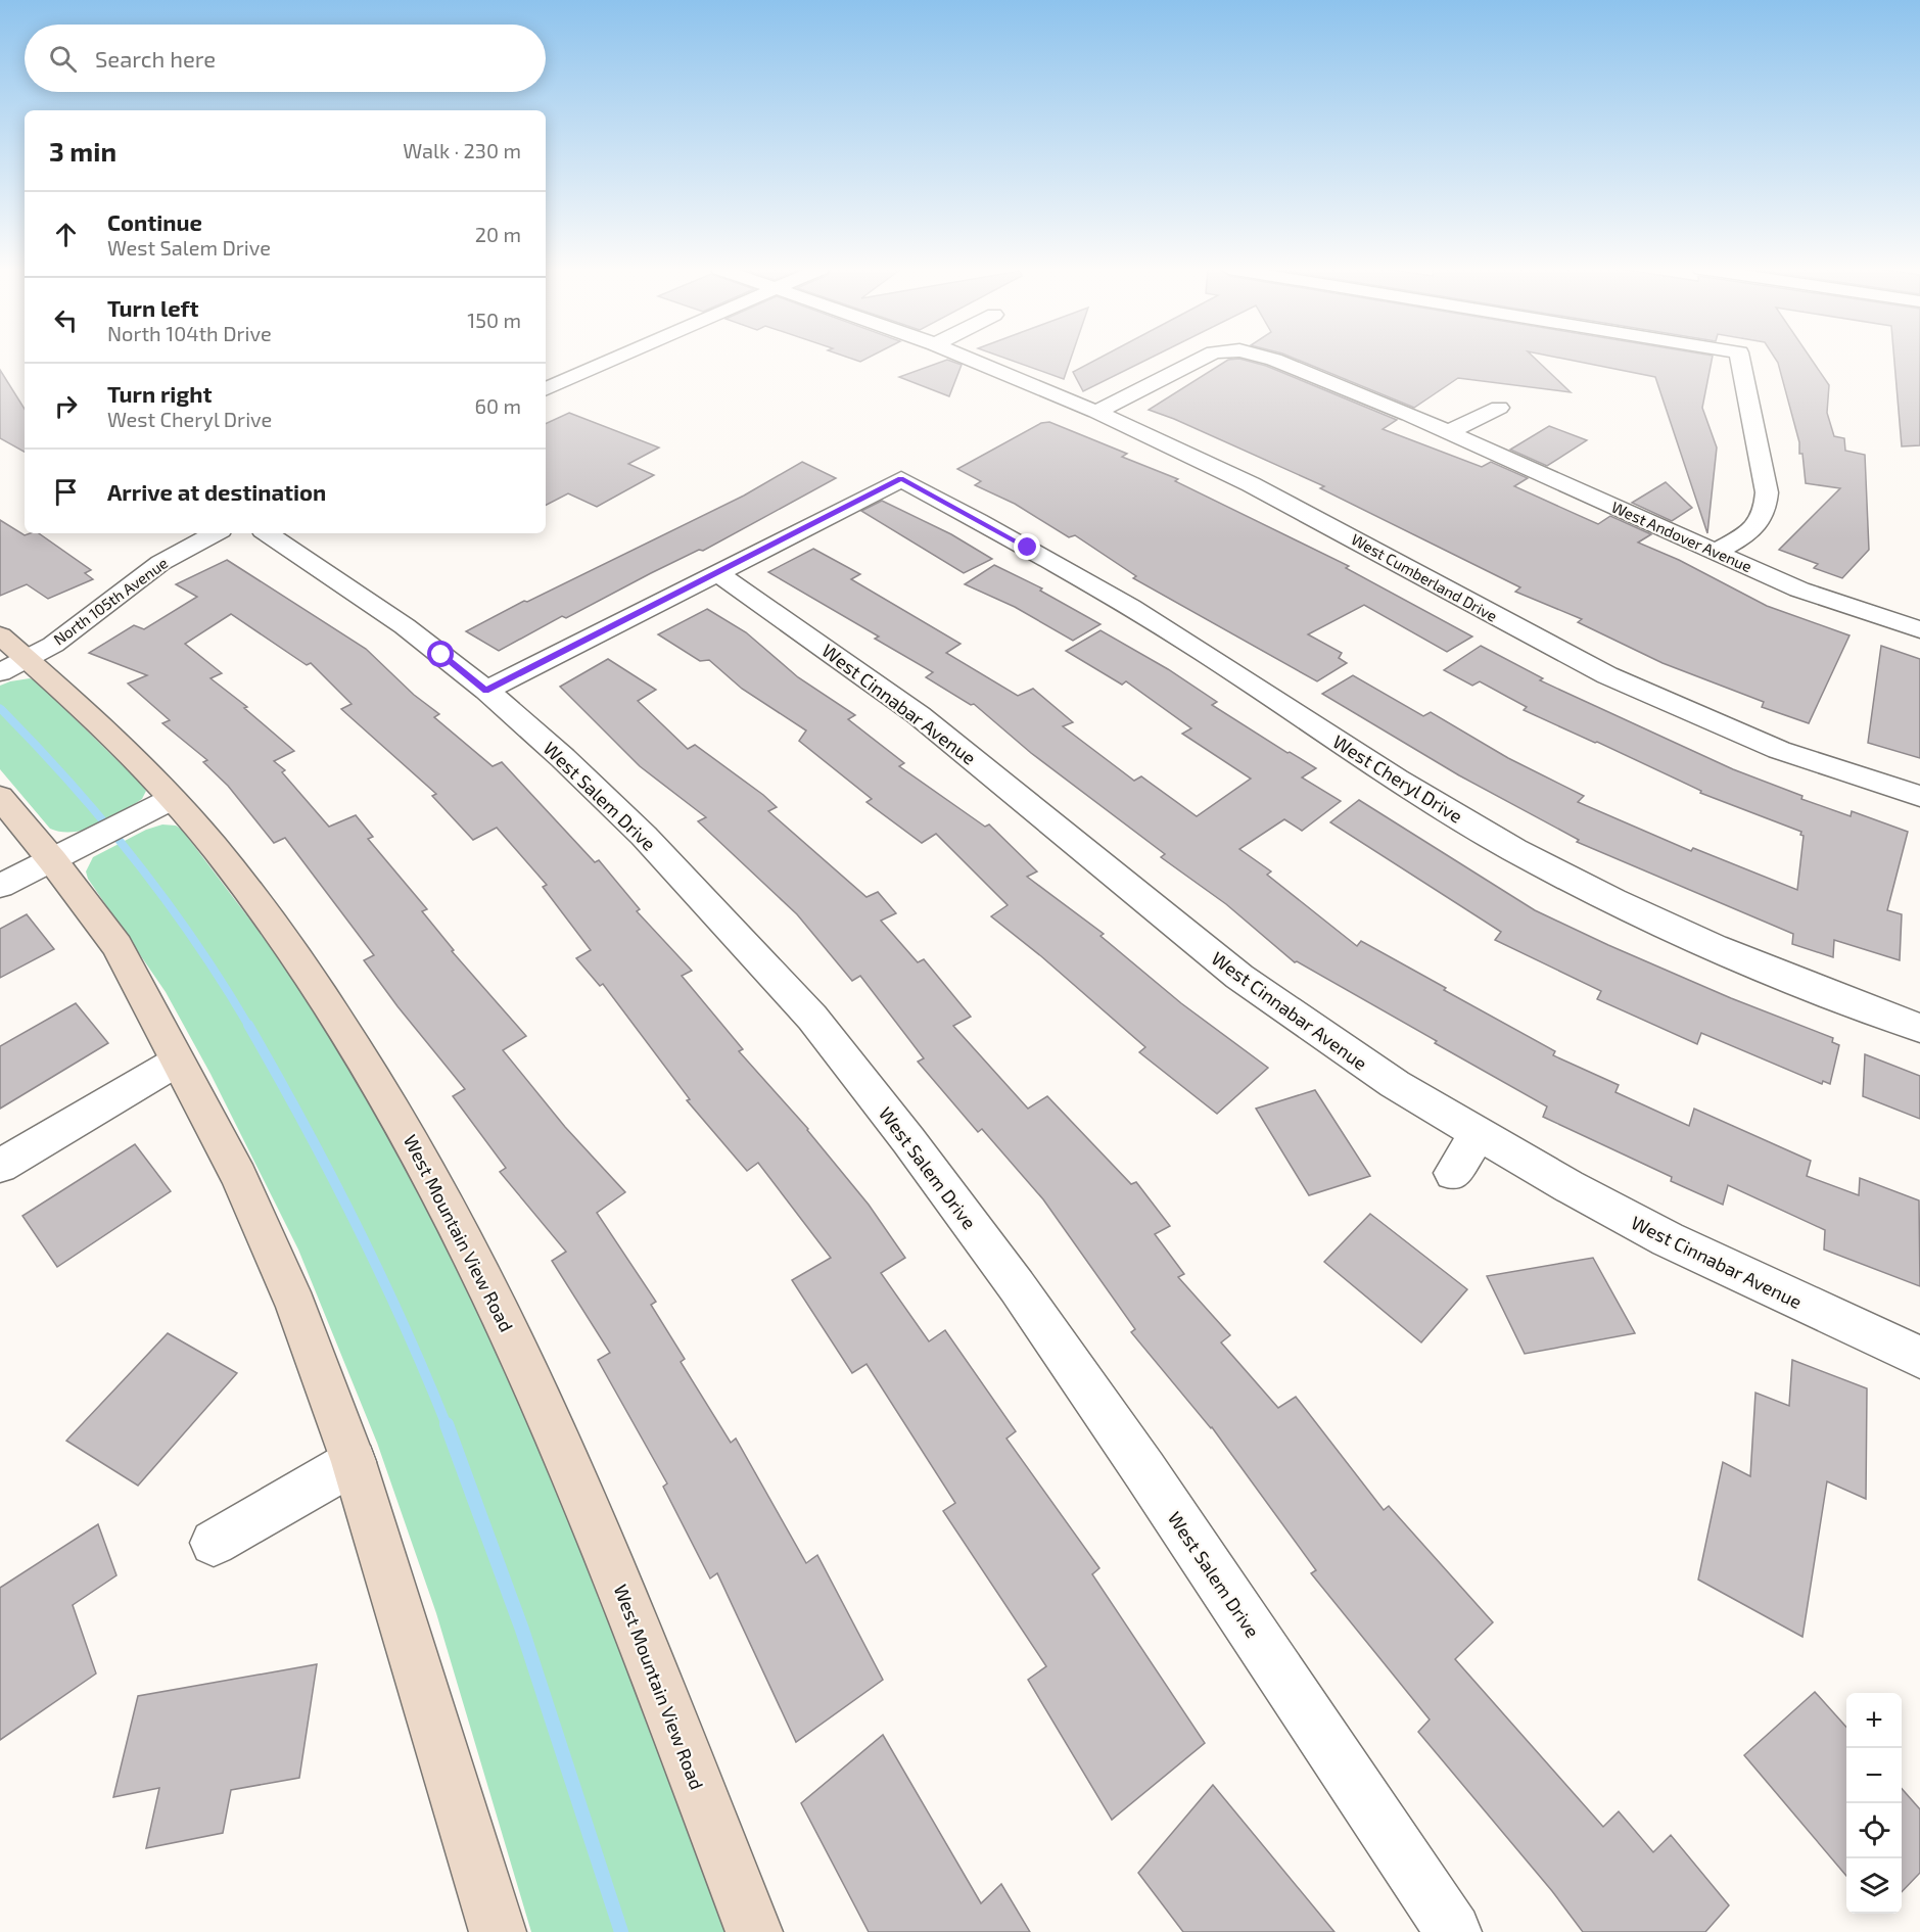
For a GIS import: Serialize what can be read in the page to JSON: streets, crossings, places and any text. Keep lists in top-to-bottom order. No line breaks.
{"streets":{"street":["West Andover Avenue","West Cumberland Drive","North 105th Avenue","West Cinnabar Avenue","West Cheryl Drive","West Salem Drive","West Mountain View Road"]},"crossings":[["West Andover Avenue","West Cumberland Drive"],["North 105th Avenue","West Mountain View Road"],["West Cinnabar Avenue","West Cheryl Drive"]],"page":{"search":"Search here","heading":["3 min","Walk · 230 m"],"list":[["Continue","West Salem Drive","20 m"],["Turn left","North 104th Drive","150 m"],["Turn right","West Cheryl Drive","60 m"],"Arrive at destination"],"map_buttons":["+","−"]}}
